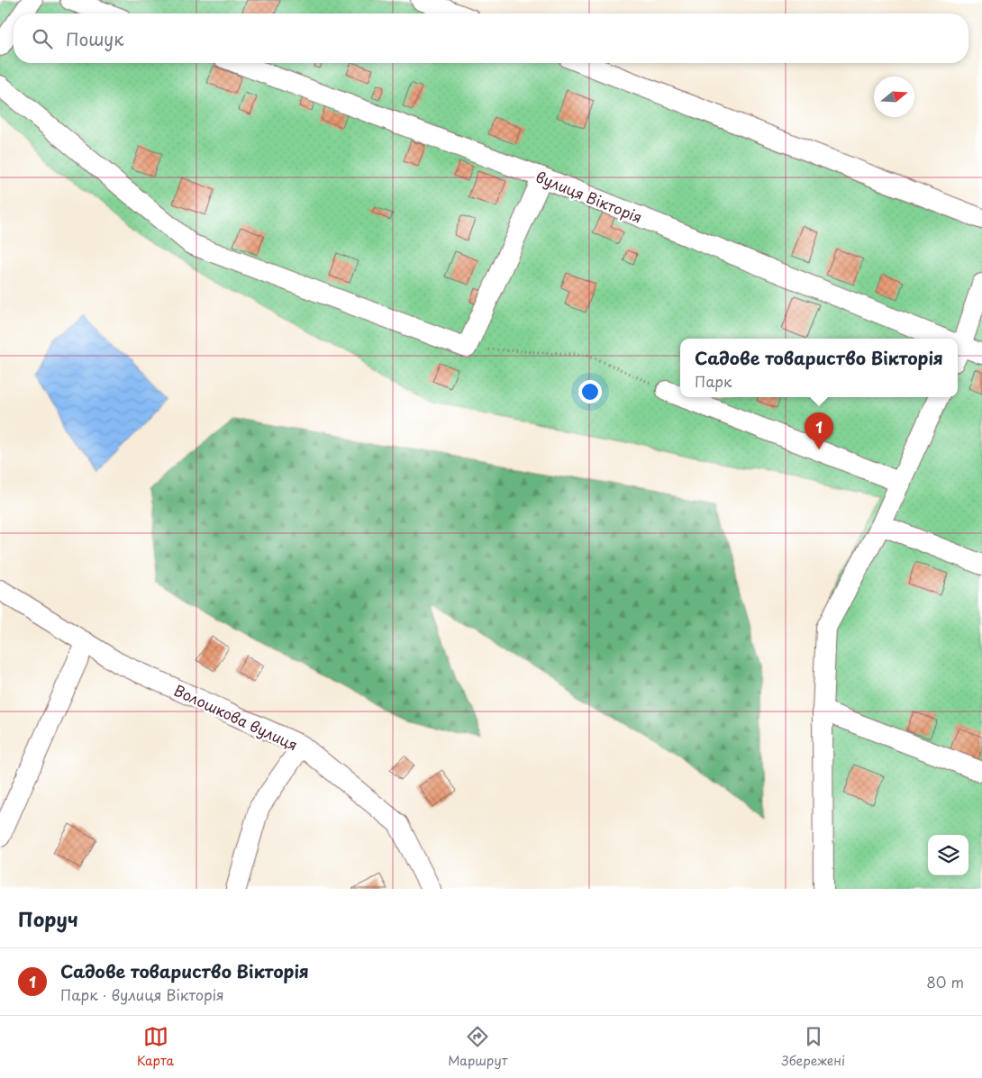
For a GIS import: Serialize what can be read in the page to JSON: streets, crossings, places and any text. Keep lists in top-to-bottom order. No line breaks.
{"streets":{"street":["вулиця Вікторія","Волошкова вулиця"]},"north":"right","page":{"search":"Пошук","popup":["Садове товариство Вікторія","Парк"],"pins":"1","heading":"Поруч","list":[{"mark":"1","name":"Садове товариство Вікторія","note":"Парк · вулиця Вікторія","value":"80 m"}],"nav":["Карта","Маршрут","Збережені"]}}
